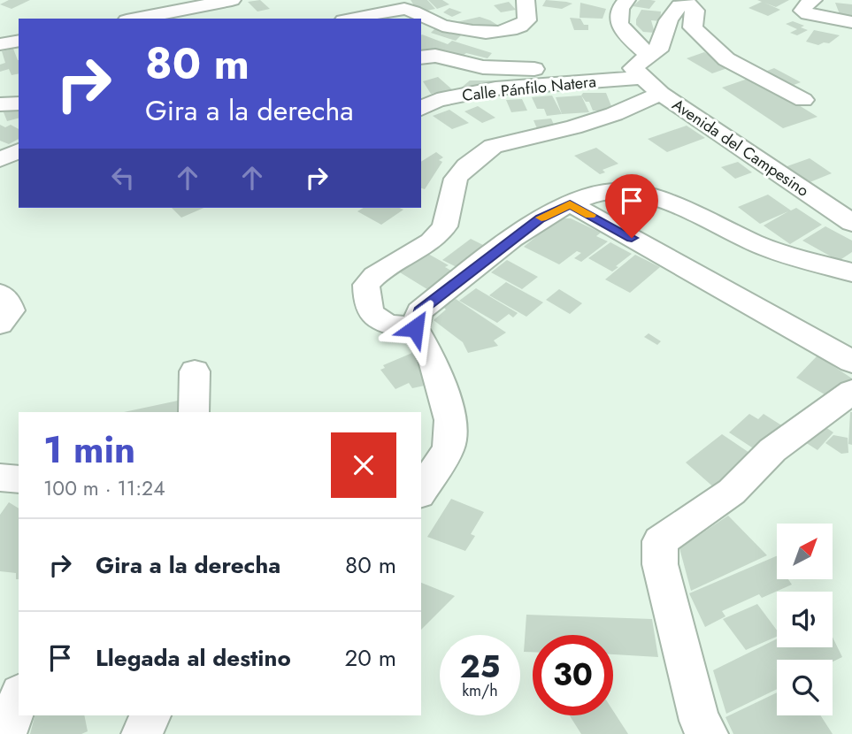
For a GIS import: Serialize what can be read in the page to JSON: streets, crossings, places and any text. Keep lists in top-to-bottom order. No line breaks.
{"streets":{"street":["Calle Pánfilo Natera","Avenida del Campesino"]},"crossings":[["Calle Pánfilo Natera","Avenida del Campesino"]],"north":"top right","page":{"turn":["80 m","Gira a la derecha"],"heading":["1 min","100 m · 11:24"],"list":[{"name":"Gira a la derecha","value":"80 m"},{"name":"Llegada al destino","value":"20 m"}],"speed":"25 km/h","limit":"30"}}
